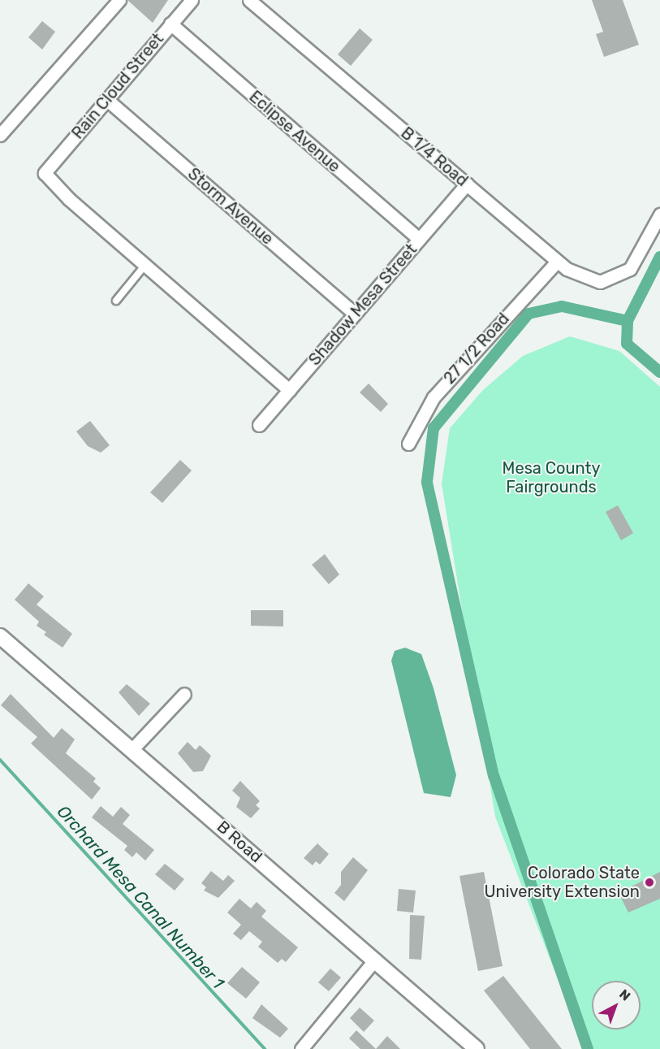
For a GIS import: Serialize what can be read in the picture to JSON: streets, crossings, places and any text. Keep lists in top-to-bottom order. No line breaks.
{"streets":{"street":["Rain Cloud Street","Eclipse Avenue","B 1/4 Road","Storm Avenue","Shadow Mesa Street","27 1/2 Road","B Road"]},"crossings":[["Rain Cloud Street","Eclipse Avenue"],["Rain Cloud Street","Storm Avenue"],["Eclipse Avenue","Shadow Mesa Street"],["B 1/4 Road","Shadow Mesa Street"],["B 1/4 Road","27 1/2 Road"],["Storm Avenue","Shadow Mesa Street"]],"water":["Orchard Mesa Canal Number 1"],"parks":["Mesa County Fairgrounds"],"places":["Colorado State University Extension"],"north":"top right"}
